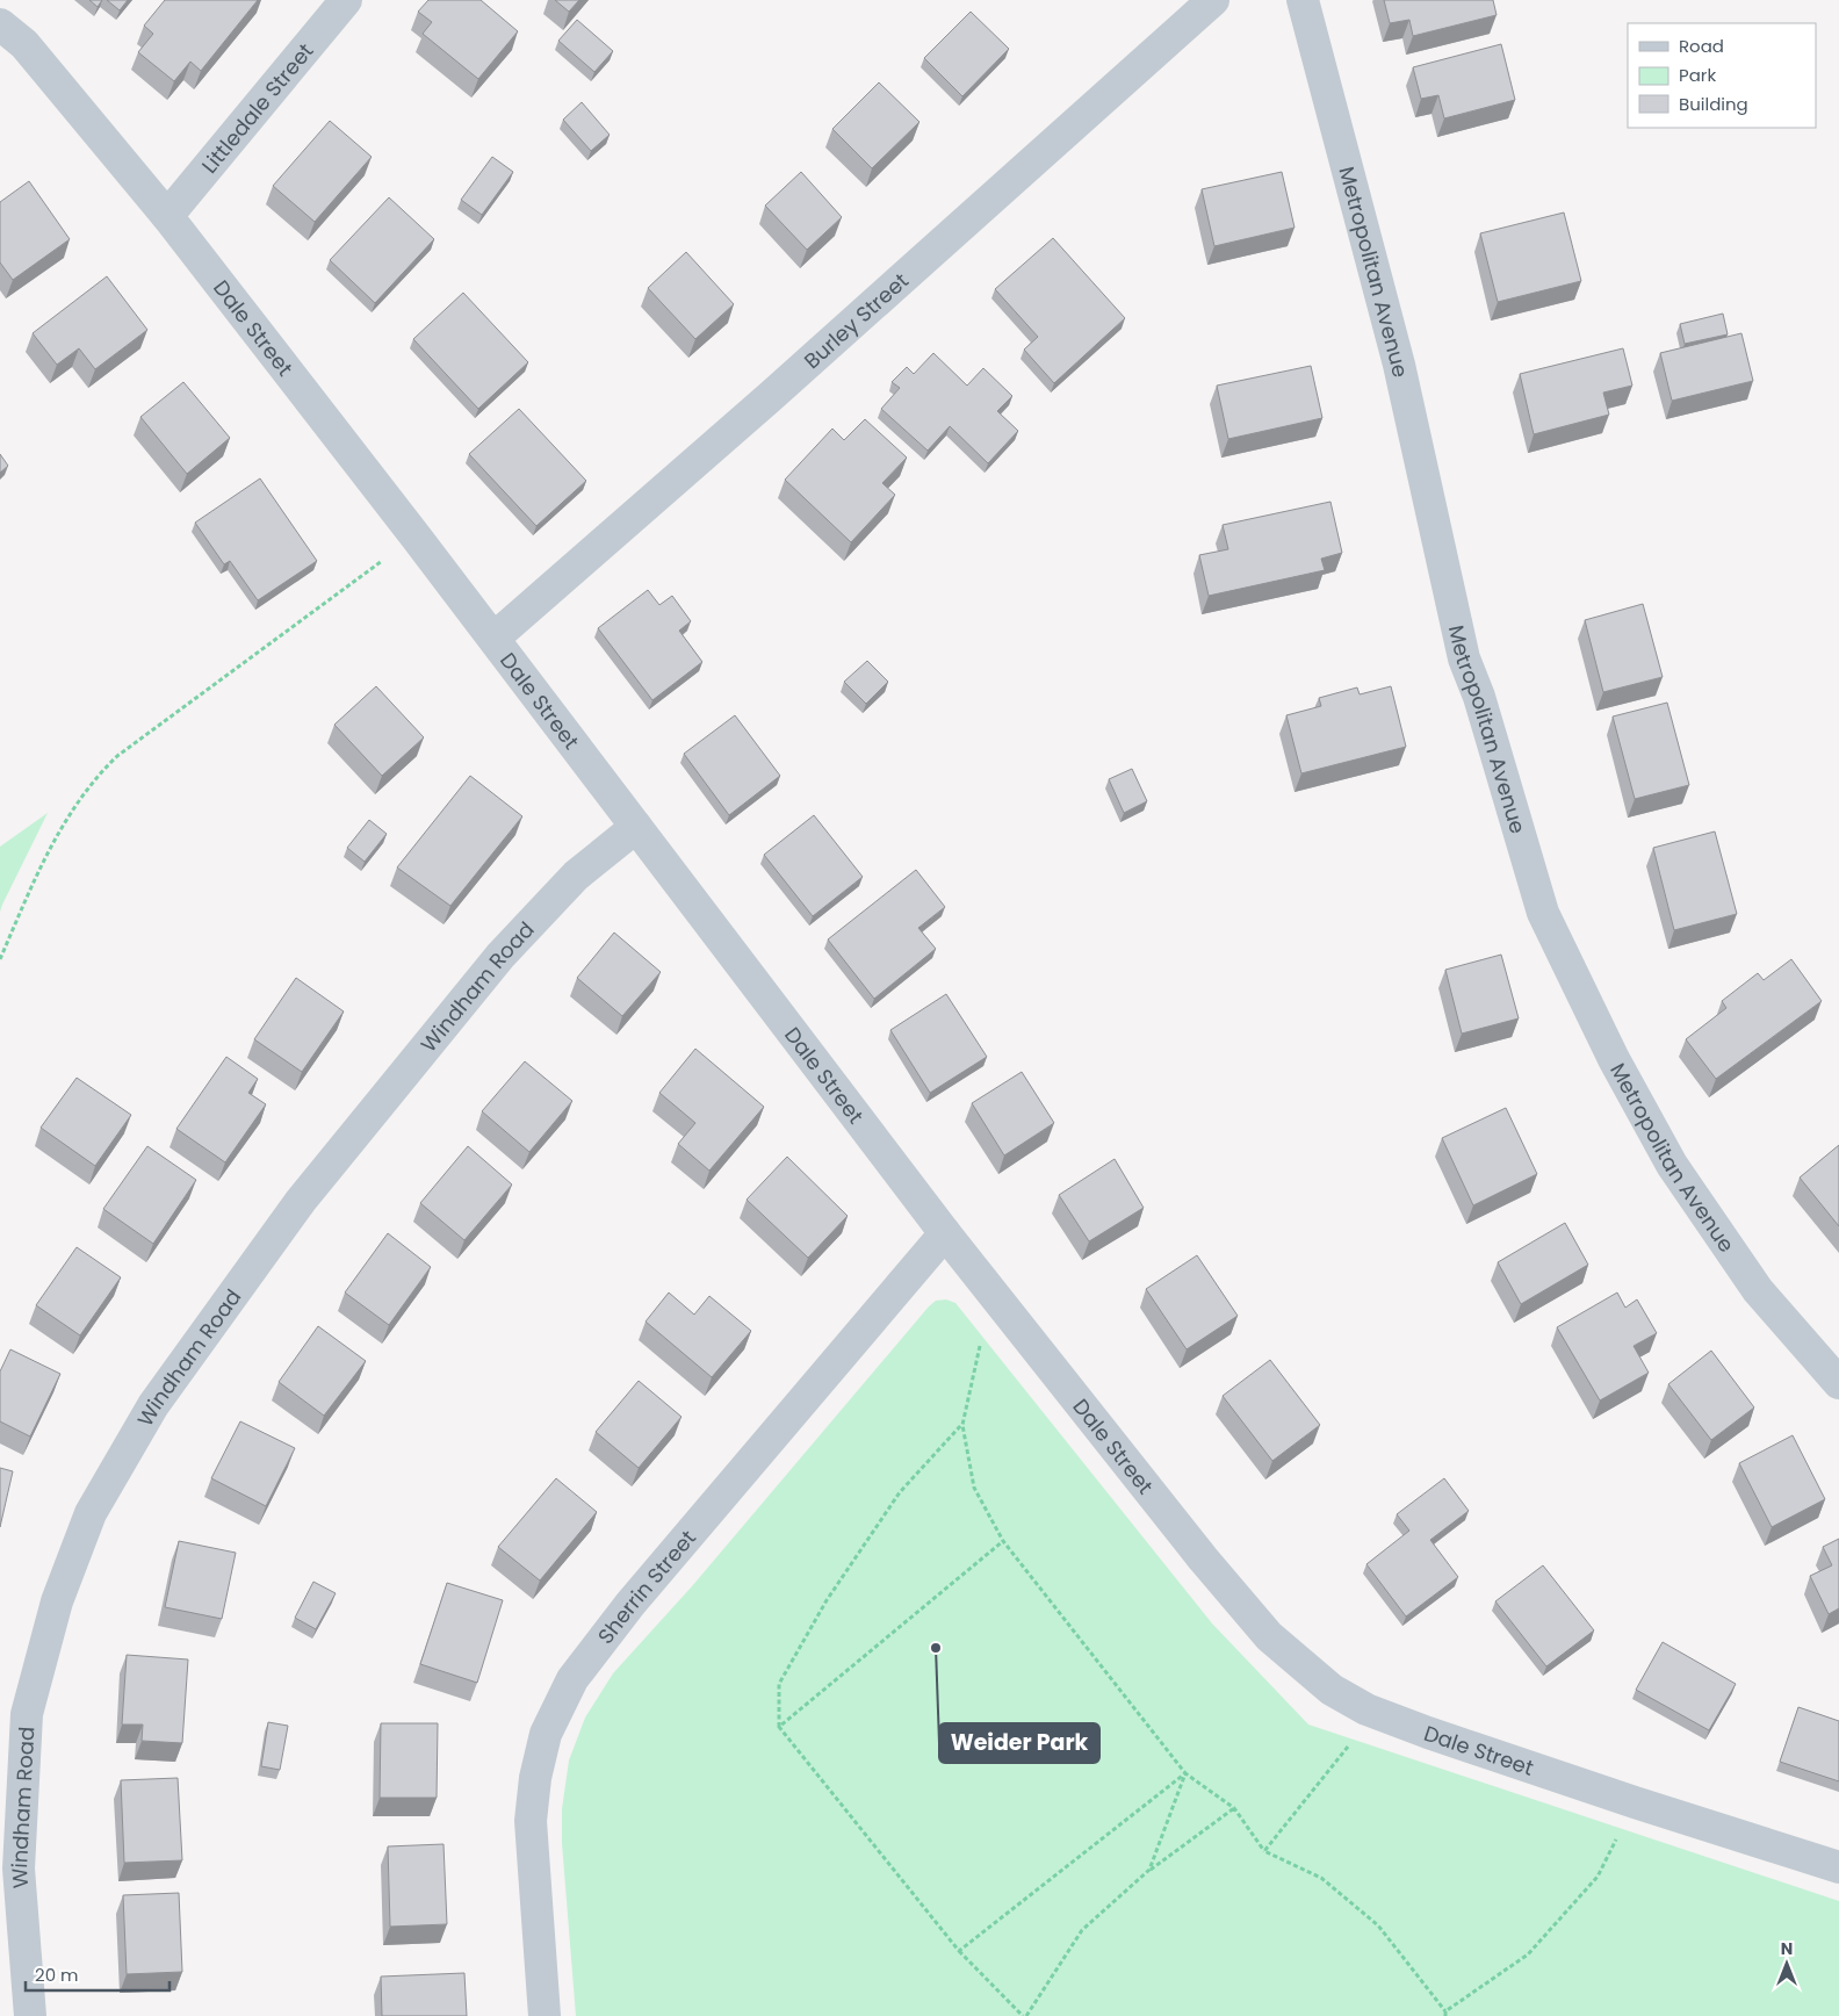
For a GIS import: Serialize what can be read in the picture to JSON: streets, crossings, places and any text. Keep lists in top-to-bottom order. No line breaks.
{"streets":{"street":["Littledale Street","Metropolitan Avenue","Burley Street","Dale Street","Windham Road","Sherrin Street"]},"crossings":[["Littledale Street","Dale Street"],["Burley Street","Dale Street"],["Dale Street","Windham Road"],["Dale Street","Sherrin Street"]],"places":["Weider Park"],"legend":["Road","Park","Building"],"scale_bar":"20 m","north":"top"}
